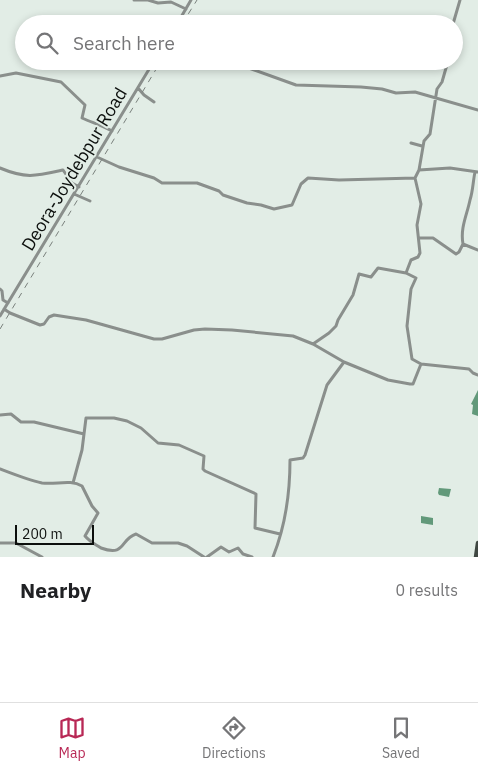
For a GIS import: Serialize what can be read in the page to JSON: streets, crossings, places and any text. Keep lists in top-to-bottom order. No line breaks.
{"streets":{"street":["Deora-Joydebpur Road"]},"scale_bar":"200 m","page":{"search":"Search here","scale":"200 m","heading":["Nearby","0 results"],"nav":["Map","Directions","Saved"]}}
